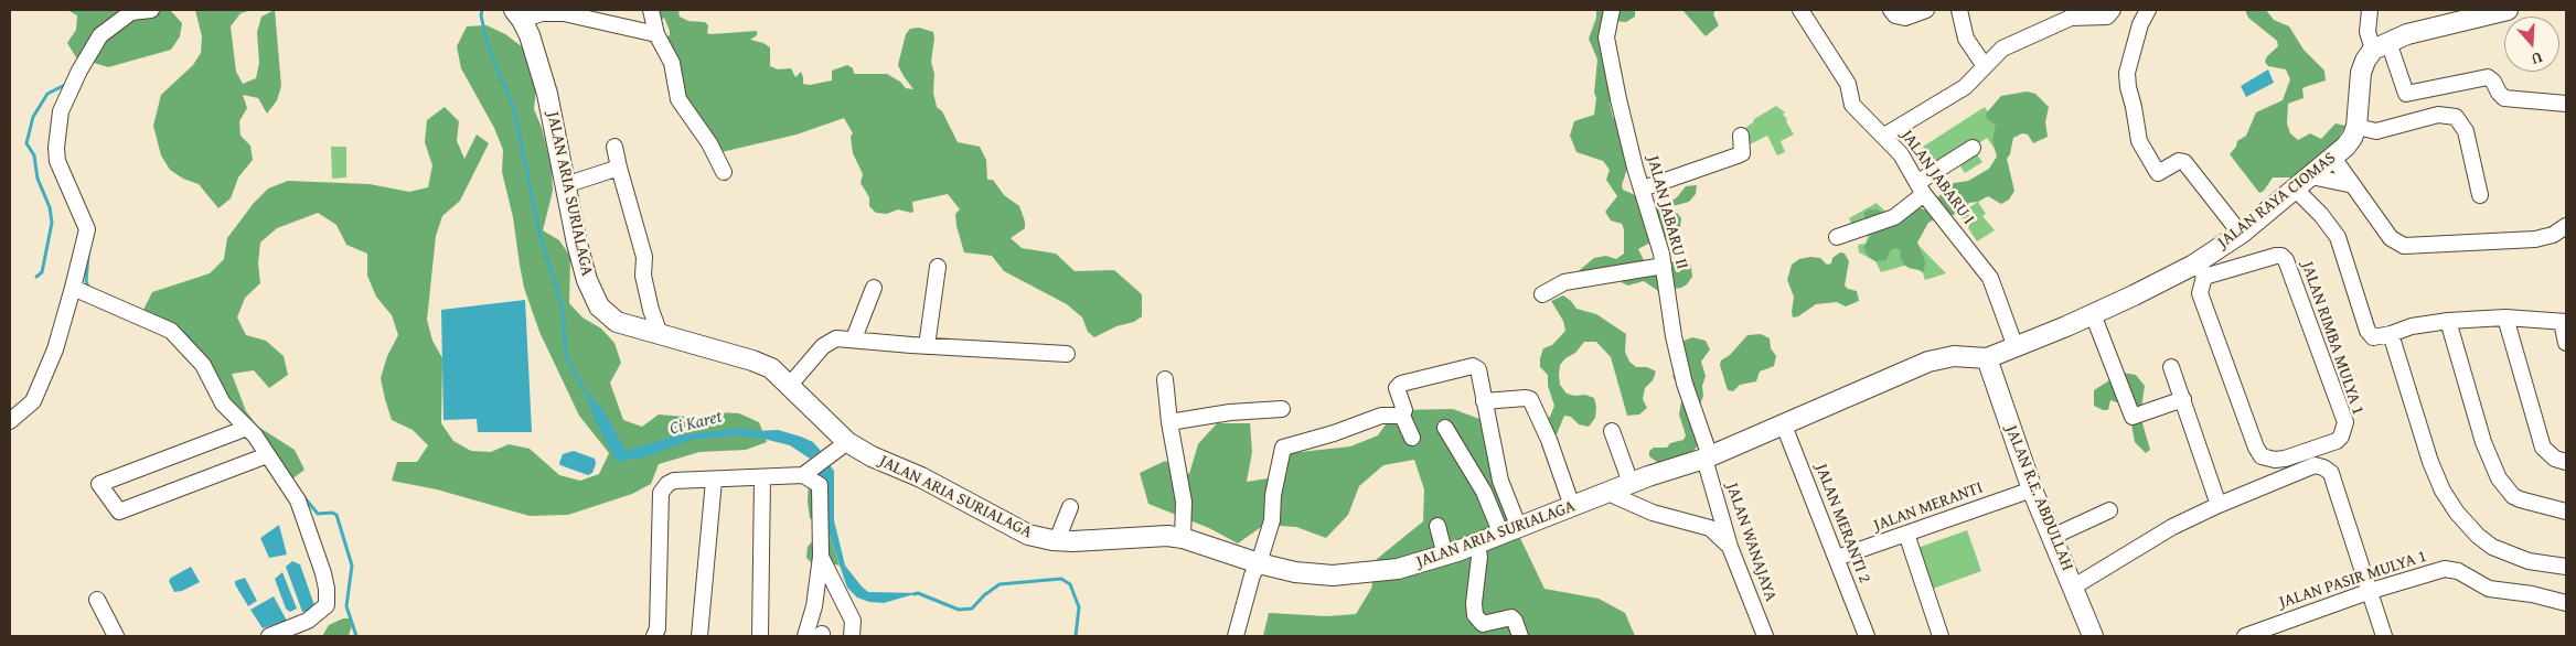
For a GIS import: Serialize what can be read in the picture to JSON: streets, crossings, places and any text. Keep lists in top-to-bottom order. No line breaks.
{"streets":{"main road":["JALAN ARIA SURIALAGA","JALAN RAYA CIOMAS","JALAN R.E. ABDULLAH"],"street":["JALAN JABARU I","JALAN JABARU II","JALAN RIMBA MULYA 1","JALAN MERANTI","JALAN MERANTI 2","JALAN WANAJAYA","JALAN PASIR MULYA 1"]},"crossings":[["JALAN JABARU I","JALAN RAYA CIOMAS"],["JALAN ARIA SURIALAGA","JALAN RAYA CIOMAS"],["JALAN ARIA SURIALAGA","JALAN JABARU II"],["JALAN ARIA SURIALAGA","JALAN R.E. ABDULLAH"],["JALAN ARIA SURIALAGA","JALAN MERANTI 2"],["JALAN ARIA SURIALAGA","JALAN WANAJAYA"],["JALAN RAYA CIOMAS","JALAN RIMBA MULYA 1"],["JALAN RAYA CIOMAS","JALAN R.E. ABDULLAH"],["JALAN JABARU II","JALAN WANAJAYA"],["JALAN R.E. ABDULLAH","JALAN MERANTI"],["JALAN MERANTI","JALAN MERANTI 2"]],"water":["Ci Karet"],"north":"bottom"}
